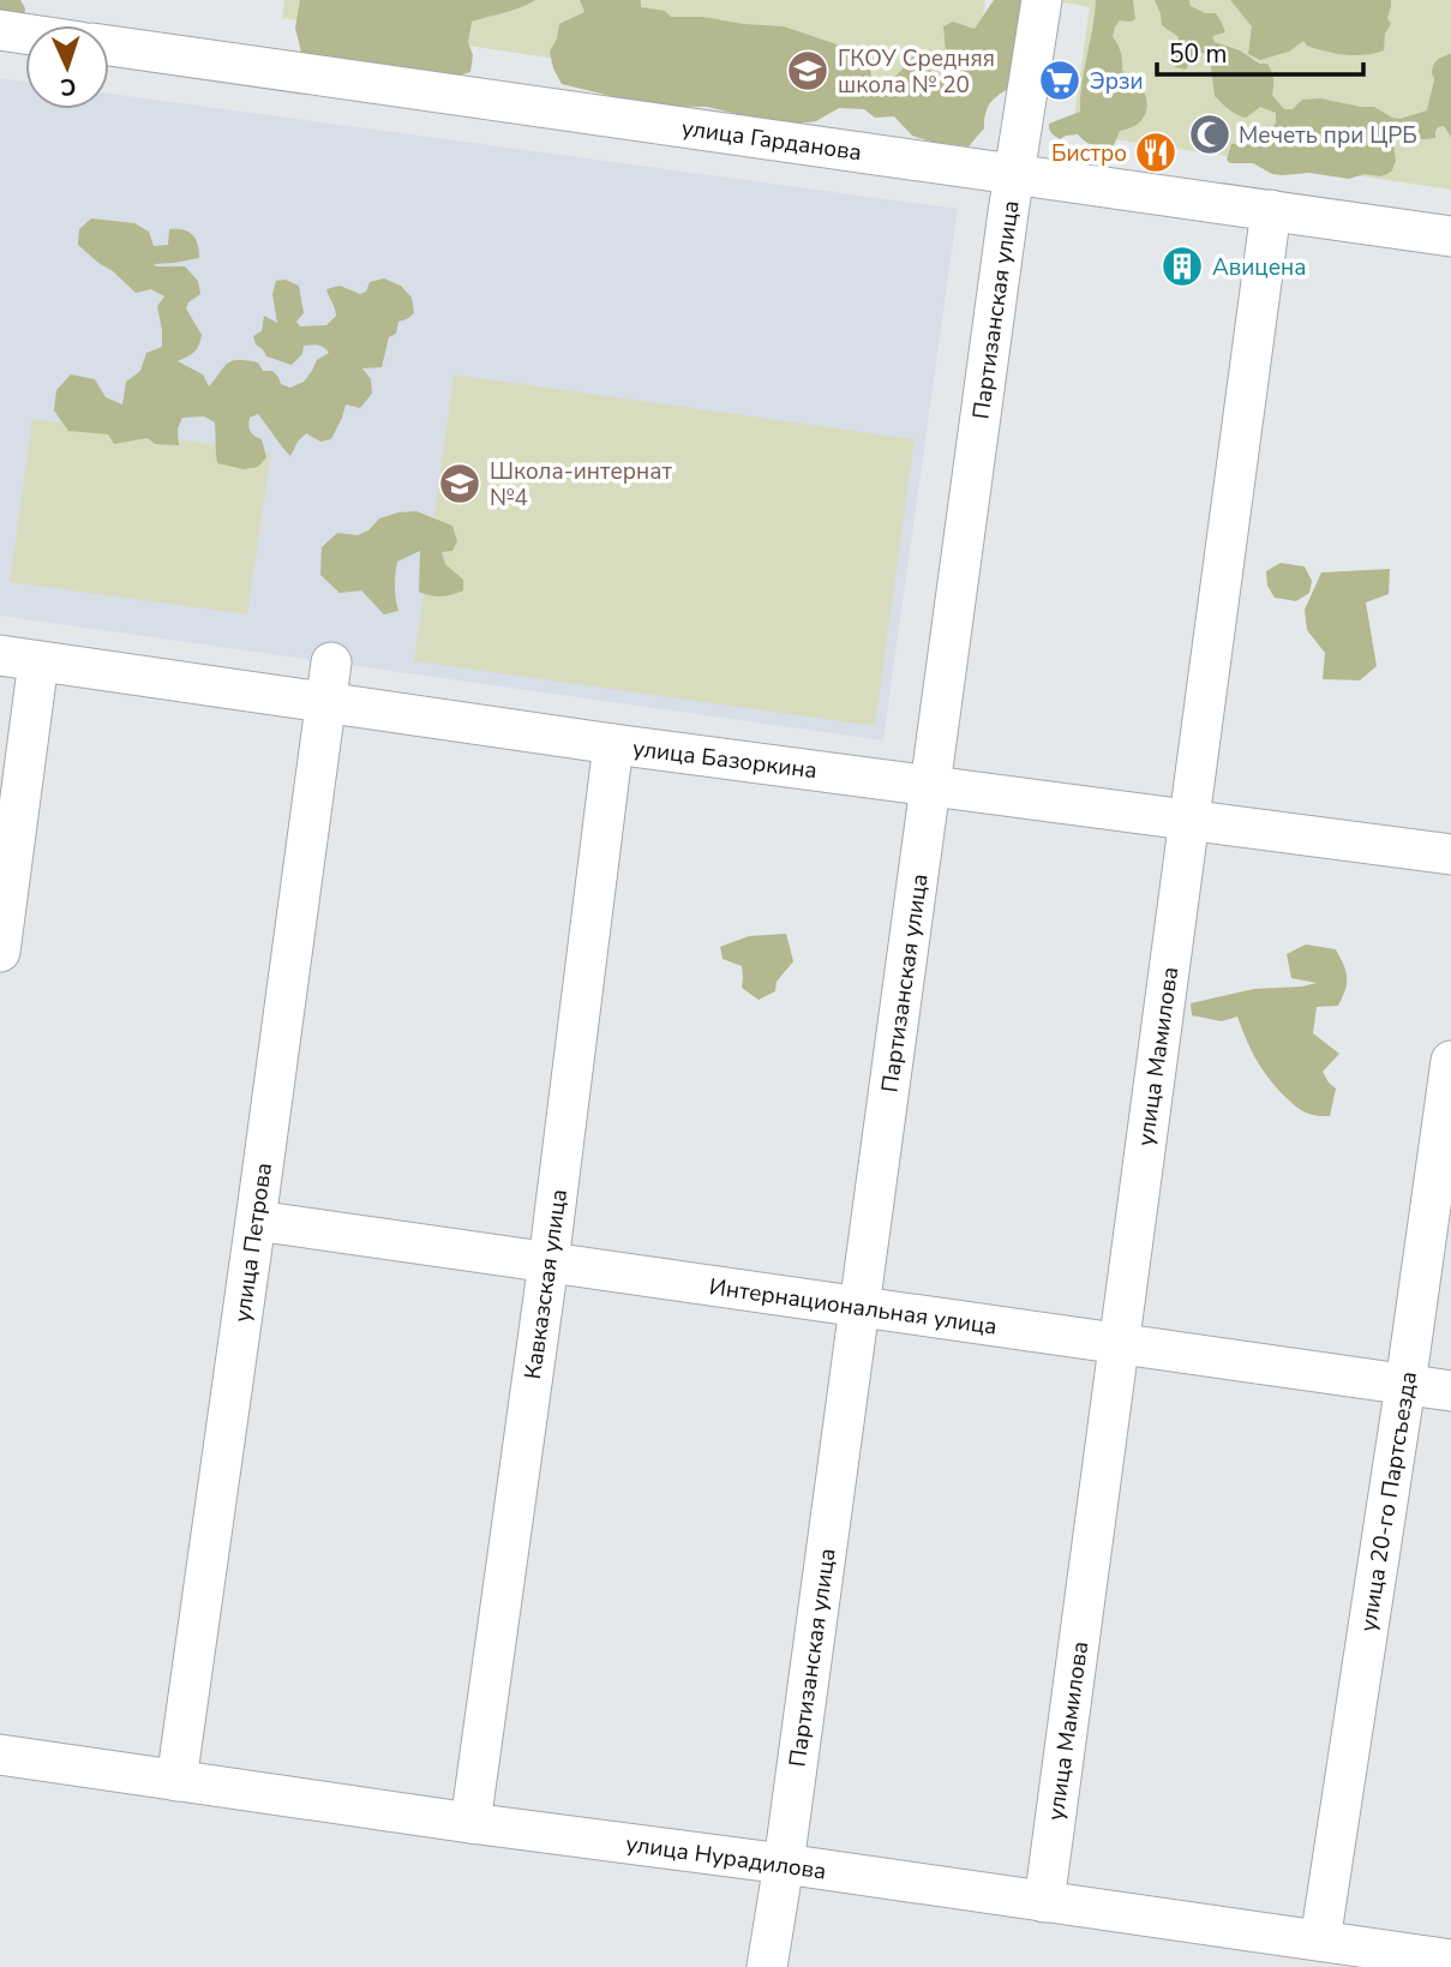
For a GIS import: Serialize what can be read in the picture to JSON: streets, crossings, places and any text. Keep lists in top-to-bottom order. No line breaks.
{"streets":{"street":["улица Гарданова","Партизанская улица","улица Базоркина","улица Мамилова","улица Петрова","Кавказская улица","Интернациональная улица","улица 20-го Партсъезда","улица Нурадилова"]},"crossings":[["улица Гарданова","Партизанская улица"],["улица Гарданова","улица Мамилова"],["Партизанская улица","улица Базоркина"],["Партизанская улица","Интернациональная улица"],["Партизанская улица","улица Нурадилова"],["улица Базоркина","улица Мамилова"],["улица Базоркина","улица Петрова"],["улица Базоркина","Кавказская улица"],["улица Мамилова","Интернациональная улица"],["улица Мамилова","улица Нурадилова"],["улица Петрова","Интернациональная улица"],["улица Петрова","улица Нурадилова"],["Кавказская улица","Интернациональная улица"],["Кавказская улица","улица Нурадилова"],["Интернациональная улица","улица 20-го Партсъезда"],["улица 20-го Партсъезда","улица Нурадилова"]],"places":{"school or university":["ГКОУ Средняя школа № 20","Школа-интернат №4"],"supermarket":["Эрзи"],"mosque":["Мечеть при ЦРБ"],"restaurant":["Бистро"],"building":["Авицена"]},"scale_bar":"50 m","north":"bottom"}
